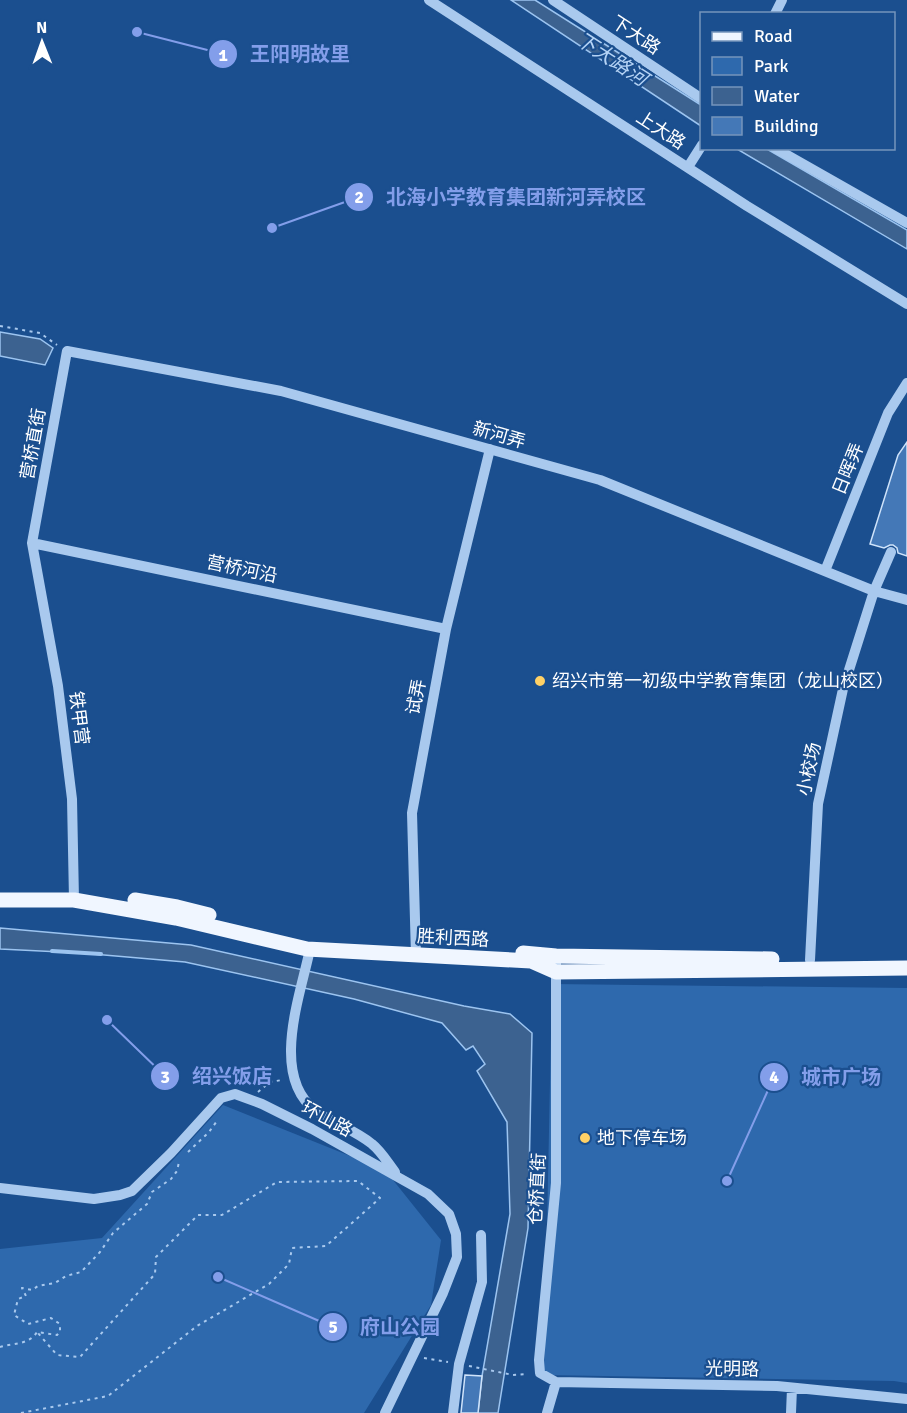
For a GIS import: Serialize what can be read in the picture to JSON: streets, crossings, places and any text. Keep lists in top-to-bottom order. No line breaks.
{"streets":{"main road":["胜利西路"],"street":["下大路","上大路","新河弄","营桥直街","日晖弄","营桥河沿","试弄","铁甲营","小校场","环山路","仓桥直街","光明路"]},"crossings":[["新河弄","营桥直街"],["新河弄","日晖弄"],["新河弄","试弄"],["新河弄","小校场"],["营桥直街","营桥河沿"],["营桥直街","铁甲营"],["营桥河沿","试弄"],["营桥河沿","铁甲营"],["试弄","胜利西路"],["铁甲营","胜利西路"],["小校场","胜利西路"],["胜利西路","仓桥直街"]],"water":["下大路河"],"places":["王阳明故里","北海小学教育集团新河弄校区","绍兴市第一初级中学教育集团（龙山校区）","绍兴饭店","地下停车场","城市广场","府山公园"],"legend":["Road","Park","Water","Building"],"north":"top"}
